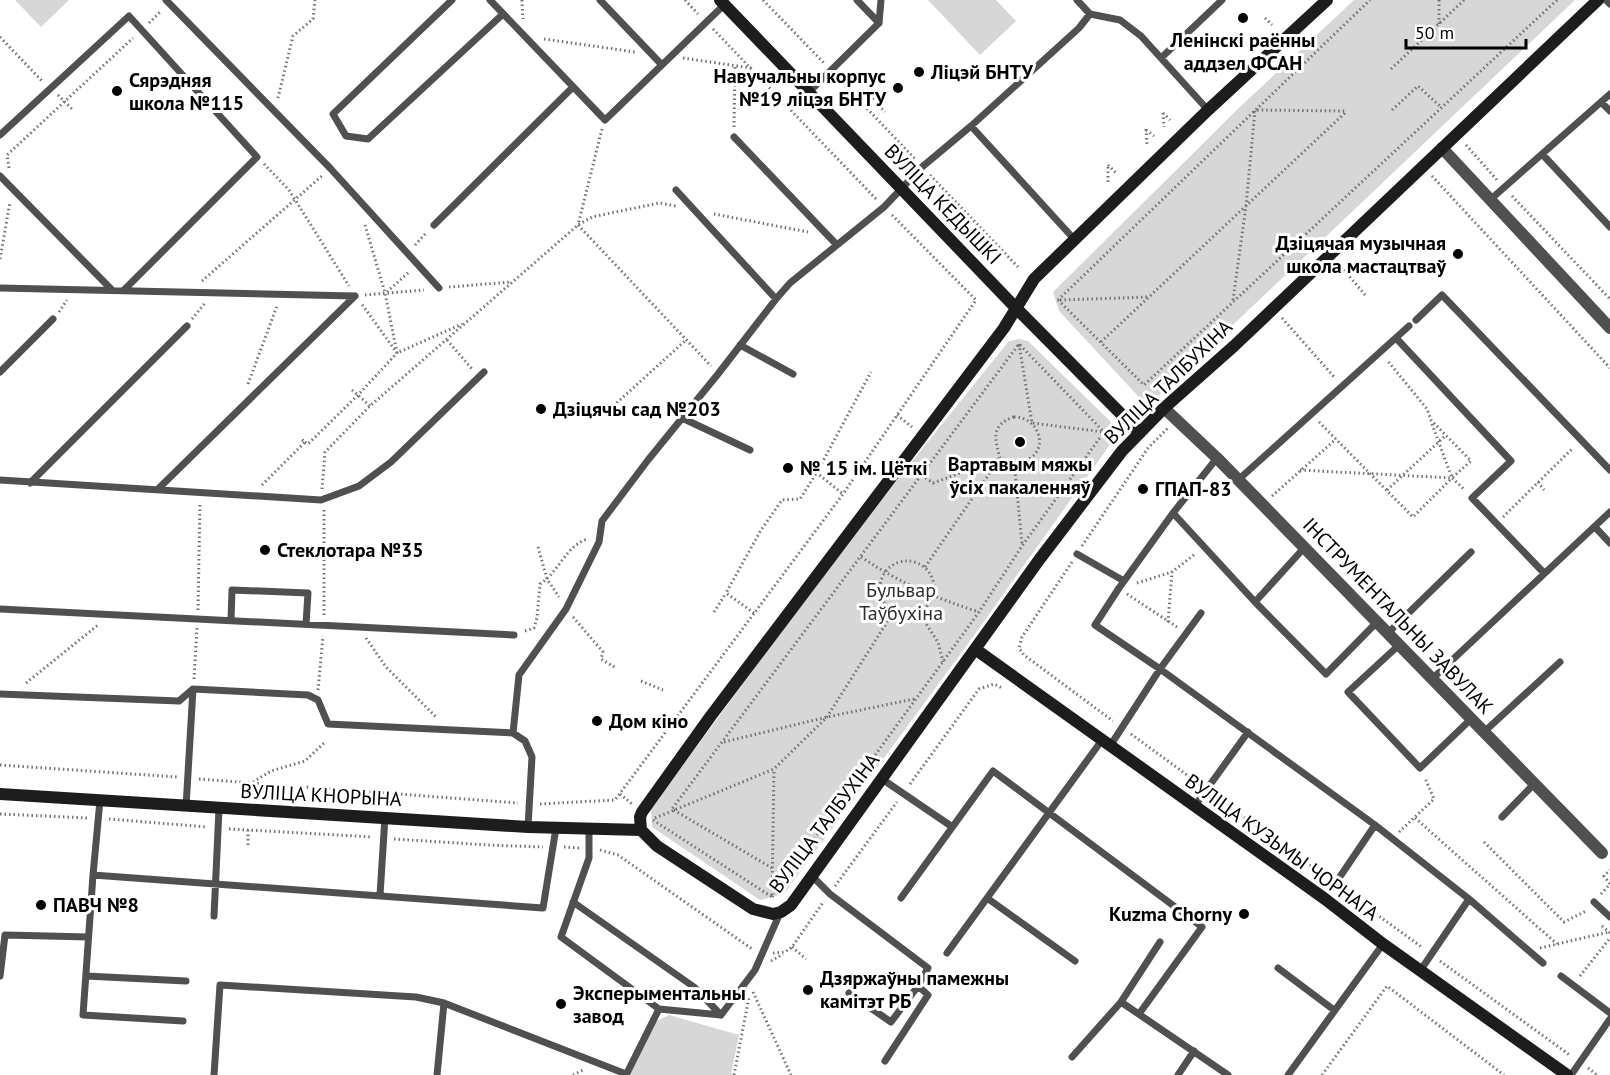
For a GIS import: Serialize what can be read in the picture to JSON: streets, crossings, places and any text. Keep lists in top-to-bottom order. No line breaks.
{"streets":{"main road":["ВУЛІЦА КЕДЫШКІ","ВУЛІЦА ТАЛБУХІНА","ВУЛІЦА КНОРЫНА","ВУЛІЦА КУЗЬМЫ ЧОРНАГА"],"street":["ІНСТРУМЕНТАЛЬНЫ ЗАВУЛАК"]},"crossings":[["ВУЛІЦА КЕДЫШКІ","ВУЛІЦА ТАЛБУХІНА"],["ВУЛІЦА ТАЛБУХІНА","ІНСТРУМЕНТАЛЬНЫ ЗАВУЛАК"],["ВУЛІЦА ТАЛБУХІНА","ВУЛІЦА КНОРЫНА"],["ВУЛІЦА ТАЛБУХІНА","ВУЛІЦА КУЗЬМЫ ЧОРНАГА"]],"parks":["Бульвар Таўбухіна"],"places":["Ленінскі раённы аддзел ФСАН","Ліцэй БНТУ","Навучальны корпус №19 ліцэя БНТУ","Сярэдняя школа №115","Дзіцячая музычная школа мастацтваў","Дзіцячы сад №203","Вартавым мяжы ўсіх пакаленняў","№ 15 ім. Цёткі","ГПАП-83","Стеклотара №35","Дом кіно","ПАВЧ №8","Kuzma Chorny","Дзяржаўны памежны камітэт РБ","Эксперыментальны завод"],"scale_bar":"50 m"}
